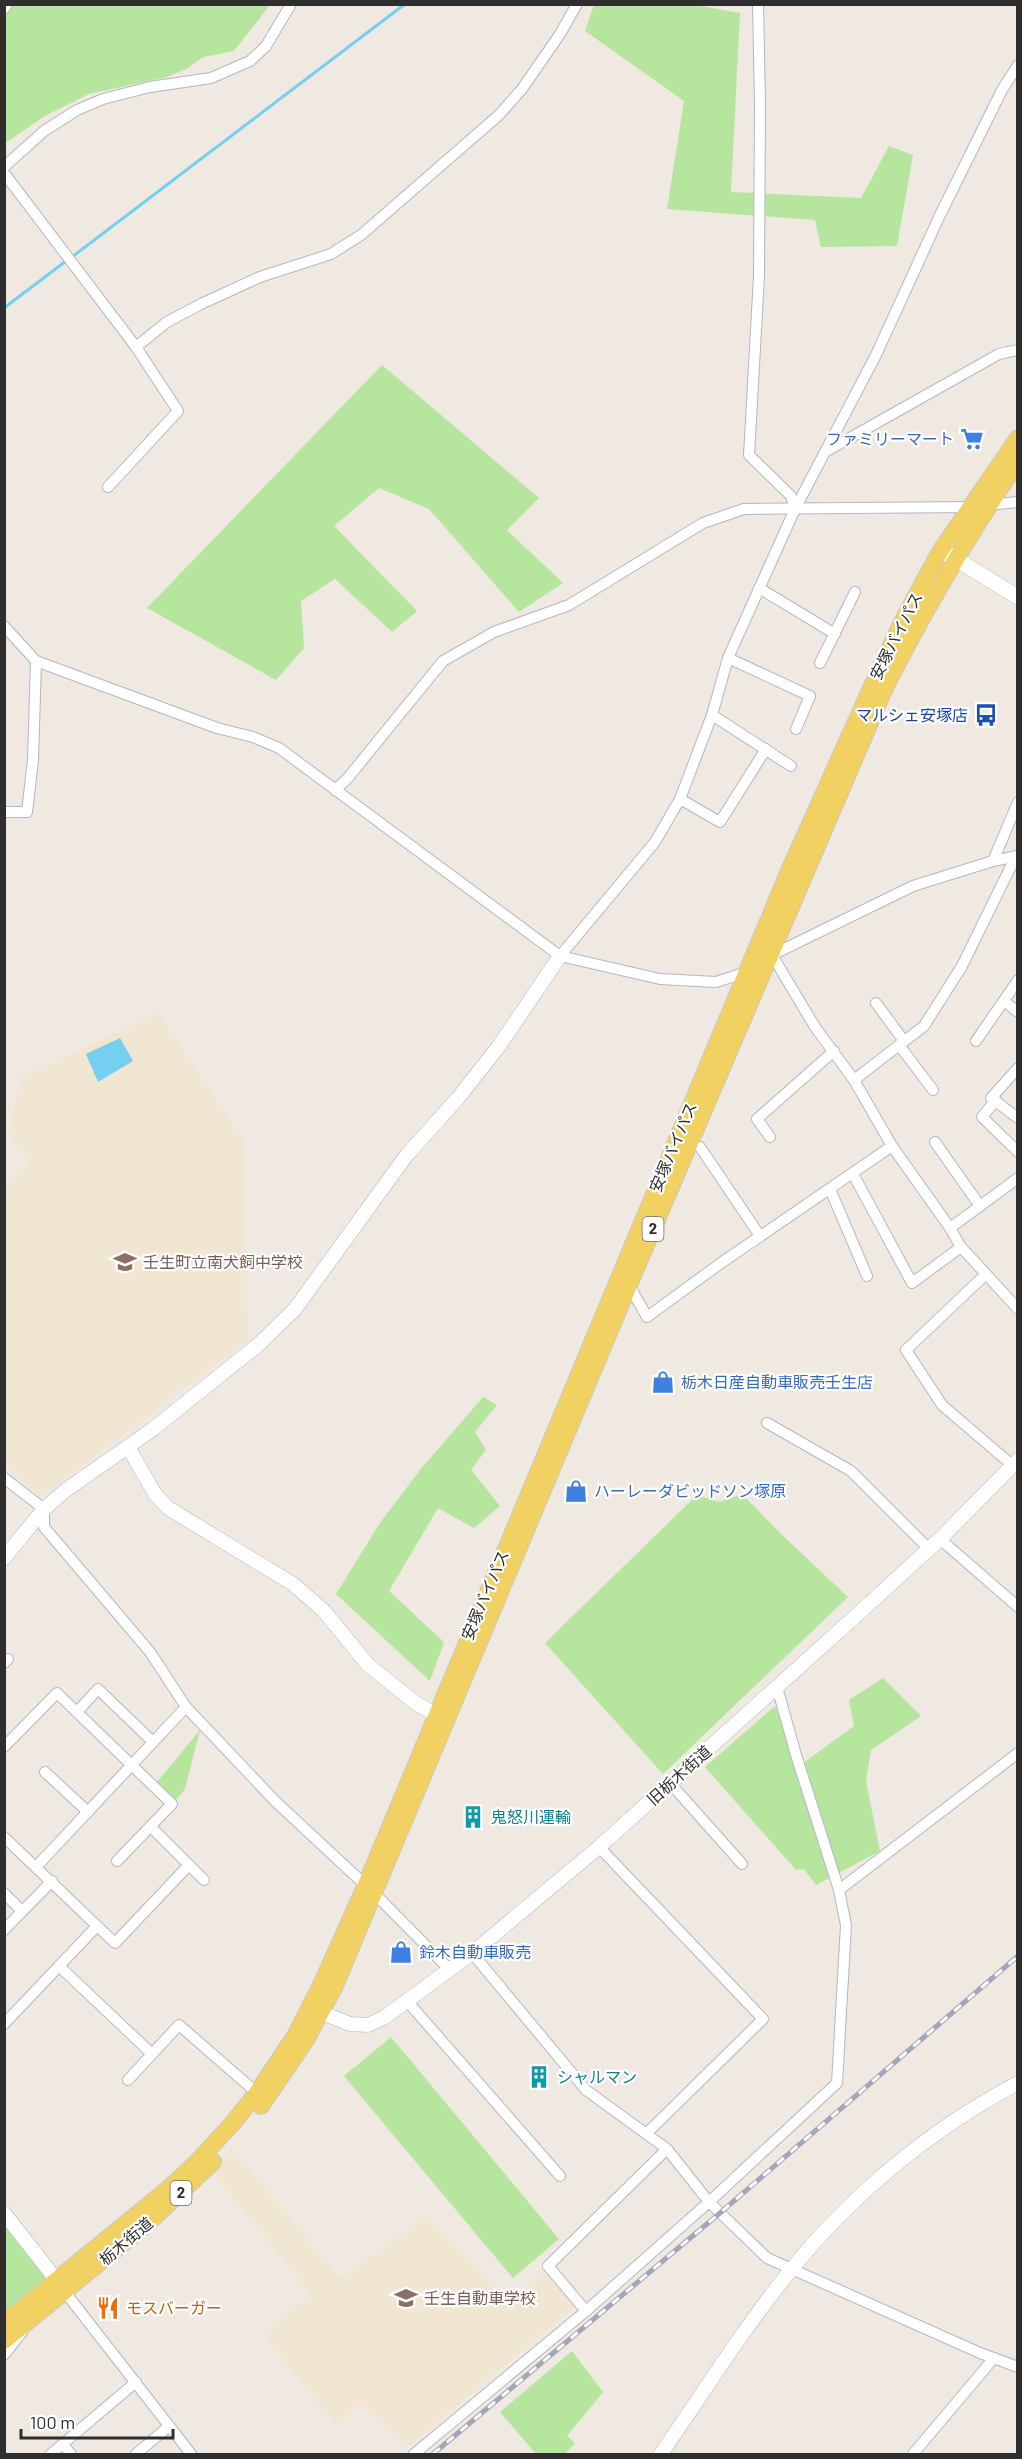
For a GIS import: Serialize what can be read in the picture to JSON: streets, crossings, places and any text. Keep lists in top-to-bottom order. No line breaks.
{"streets":{"main road":["安塚バイパス","2","栃木街道"],"street":["旧栃木街道"]},"crossings":[["安塚バイパス","旧栃木街道"],["安塚バイパス","栃木街道"],["旧栃木街道","栃木街道"]],"places":{"supermarket":["ファミリーマート"],"bus stop":["マルシェ安塚店"],"school or university":["壬生町立南犬飼中学校","壬生自動車学校"],"shop":["栃木日産自動車販売壬生店","ハーレーダビッドソン塚原","鈴木自動車販売"],"building":["鬼怒川運輸","シャルマン"],"restaurant":["モスバーガー"]},"scale_bar":"100 m"}
